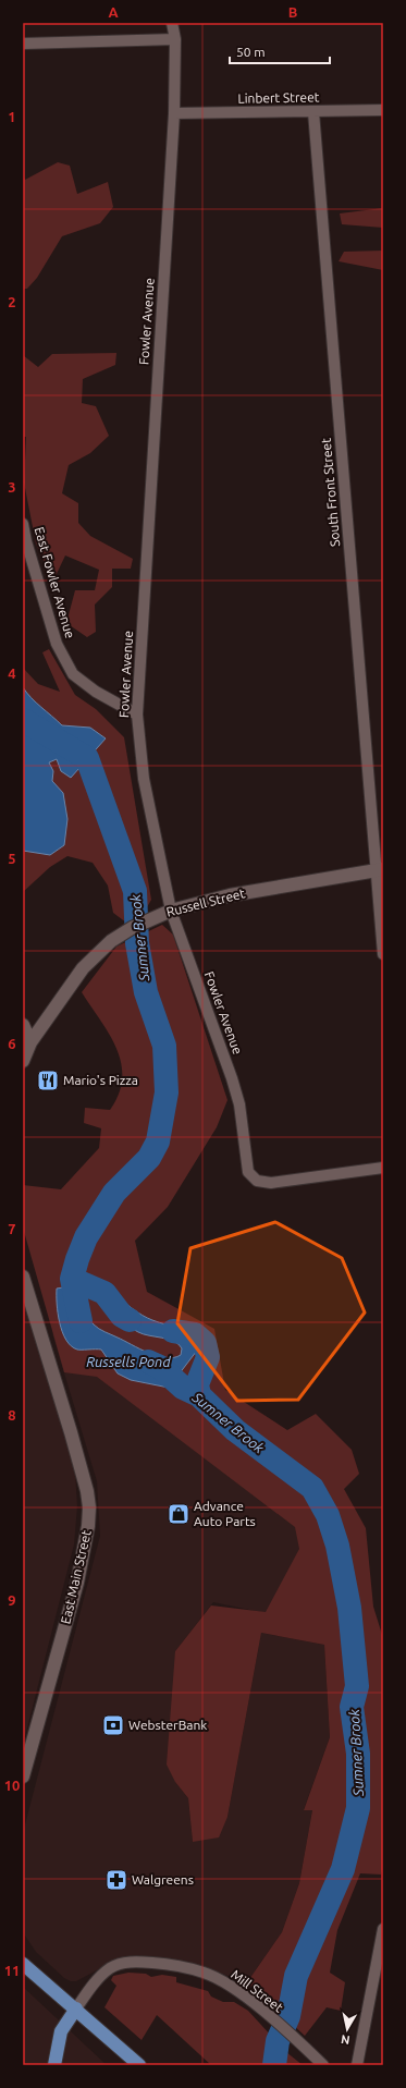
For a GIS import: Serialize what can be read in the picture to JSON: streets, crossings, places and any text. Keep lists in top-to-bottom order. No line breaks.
{"streets":{"main road":["Russell Street","East Main Street"],"street":["Linbert Street","Fowler Avenue","South Front Street","East Fowler Avenue","Mill Street"]},"crossings":[["Linbert Street","Fowler Avenue"],["Linbert Street","South Front Street"],["Fowler Avenue","East Fowler Avenue"],["Fowler Avenue","Russell Street"],["South Front Street","Russell Street"]],"water":["Sumner Brook","Russells Pond"],"places":{"restaurant":["Mario's Pizza"],"shop":["Advance Auto Parts"],"bank":["WebsterBank"],"pharmacy":["Walgreens"]},"scale_bar":"50 m","north":"bottom","grid":{"columns":["A","B"],"rows":["1","2","3","4","5","6","7","8","9","10","11"]}}
